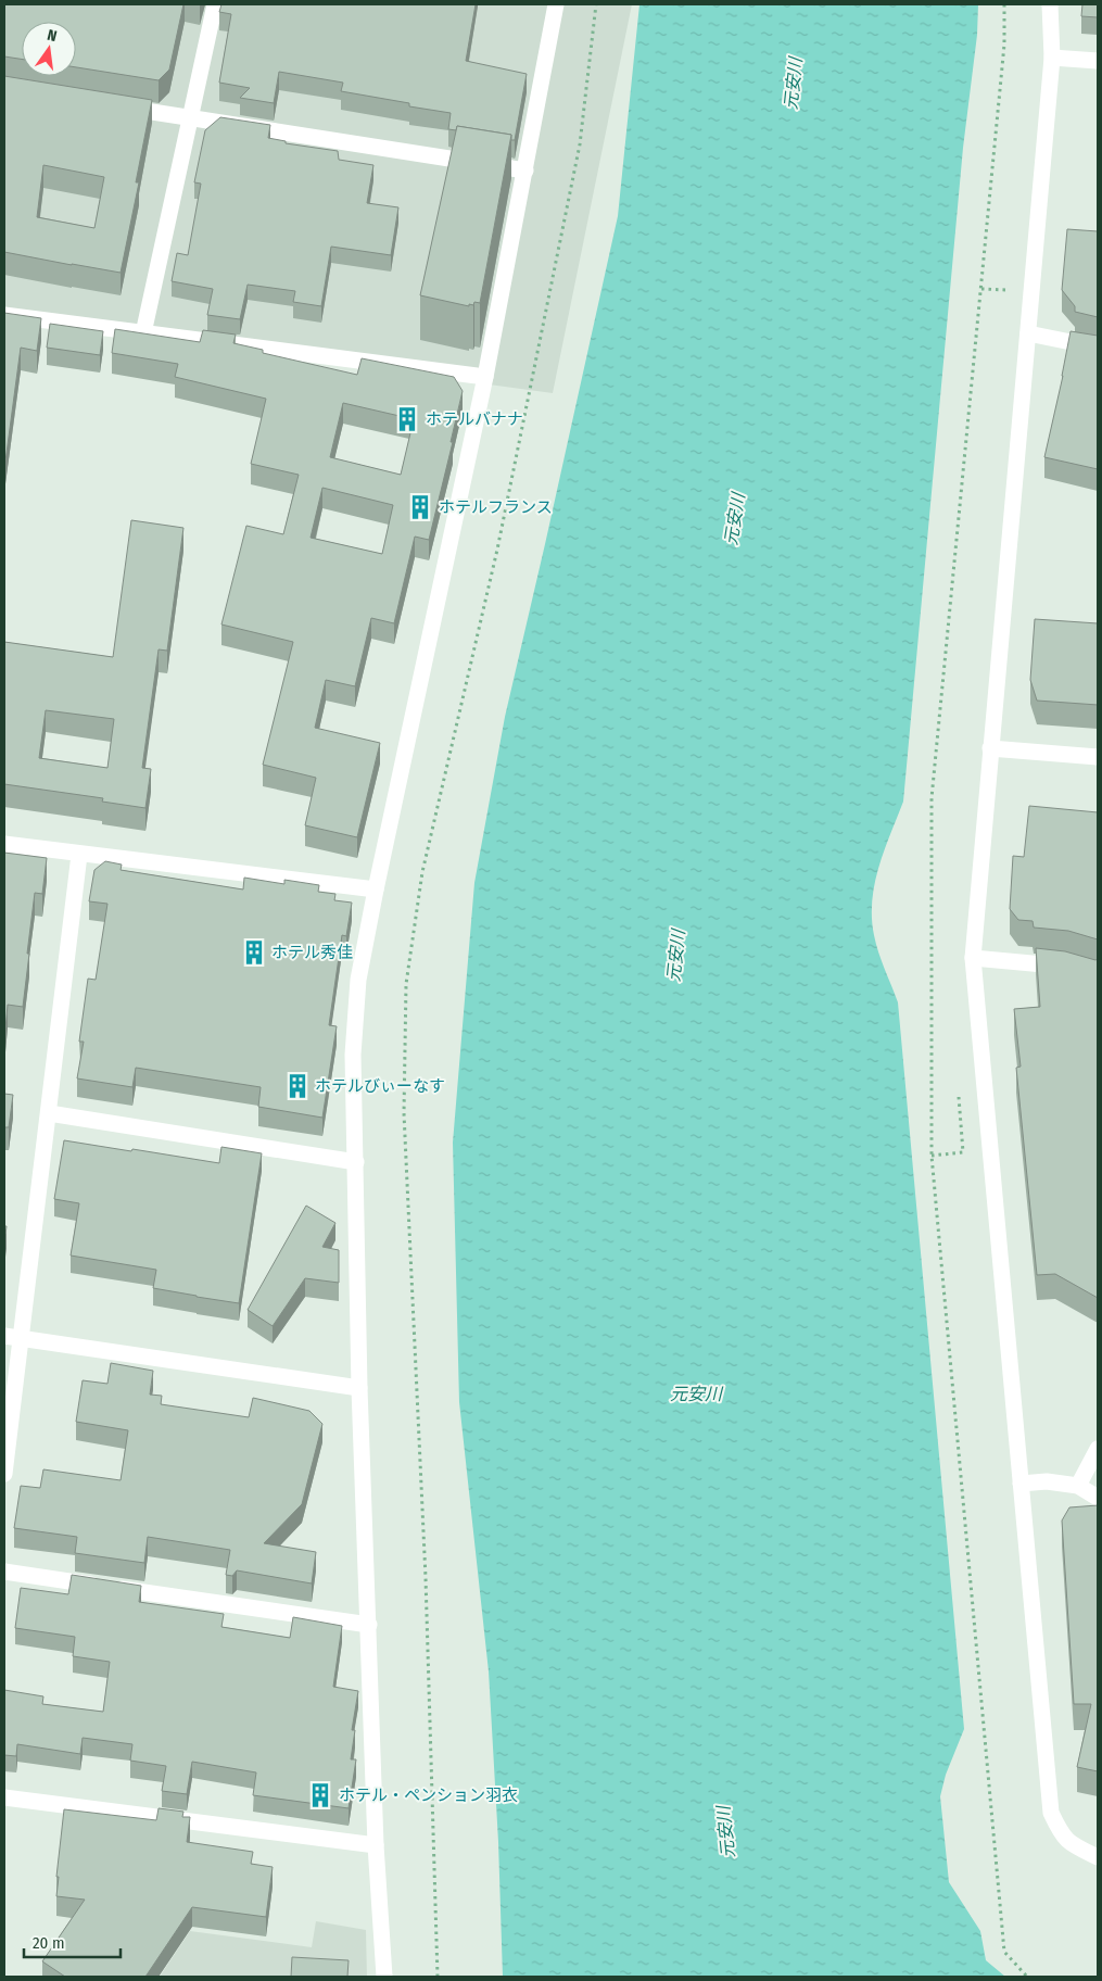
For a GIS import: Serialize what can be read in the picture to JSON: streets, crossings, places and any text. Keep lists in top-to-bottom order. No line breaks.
{"water":["元安川"],"places":{"building":["ホテルバナナ","ホテルフランス","ホテル秀佳","ホテルびぃーなす","ホテル・ペンション羽衣"]},"scale_bar":"20 m","north":"top"}
